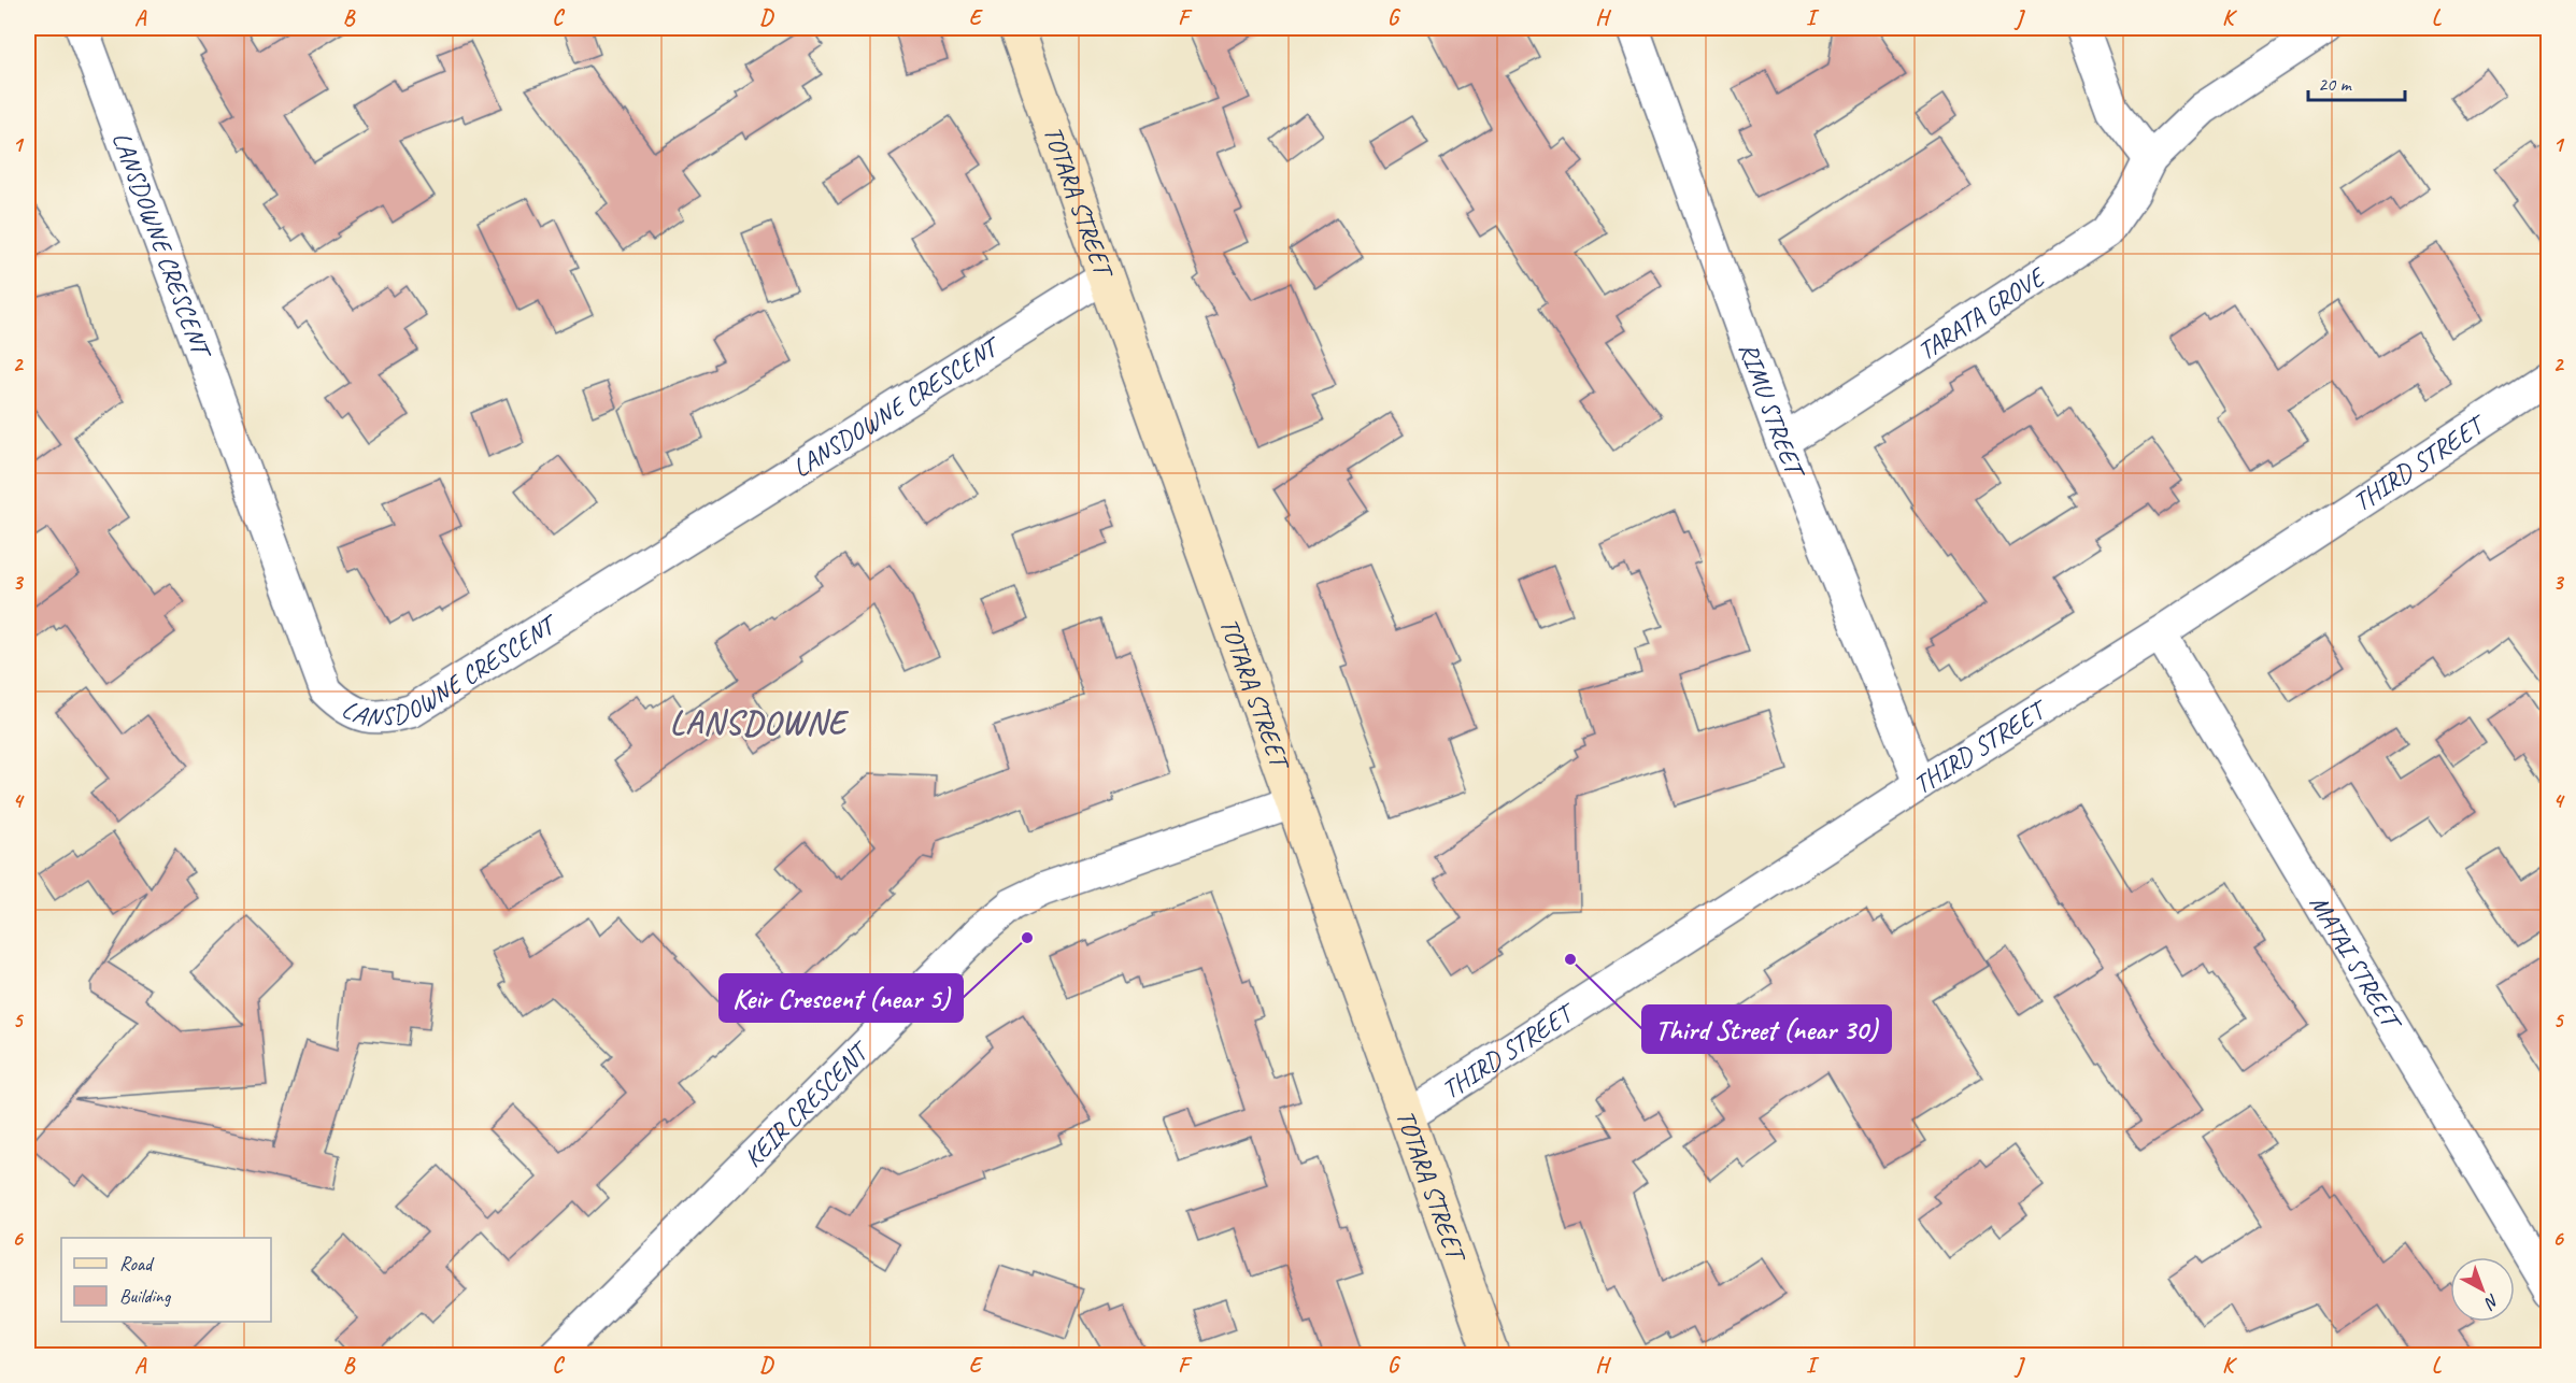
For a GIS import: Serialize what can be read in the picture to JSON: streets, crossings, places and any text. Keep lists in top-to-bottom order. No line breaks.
{"streets":{"street":["TOTARA STREET","LANSDOWNE CRESCENT","TARATA GROVE","RIMU STREET","THIRD STREET","MATAI STREET","KEIR CRESCENT"]},"crossings":[["TOTARA STREET","LANSDOWNE CRESCENT"],["TOTARA STREET","THIRD STREET"],["TOTARA STREET","KEIR CRESCENT"],["TARATA GROVE","RIMU STREET"],["RIMU STREET","THIRD STREET"],["THIRD STREET","MATAI STREET"]],"districts":["LANSDOWNE"],"places":["Keir Crescent (near 5)","Third Street (near 30)"],"legend":["Road","Building"],"scale_bar":"20 m","north":"bottom right","grid":{"columns":["A","B","C","D","E","F","G","H","I","J","K","L"],"rows":["1","2","3","4","5","6"]}}
